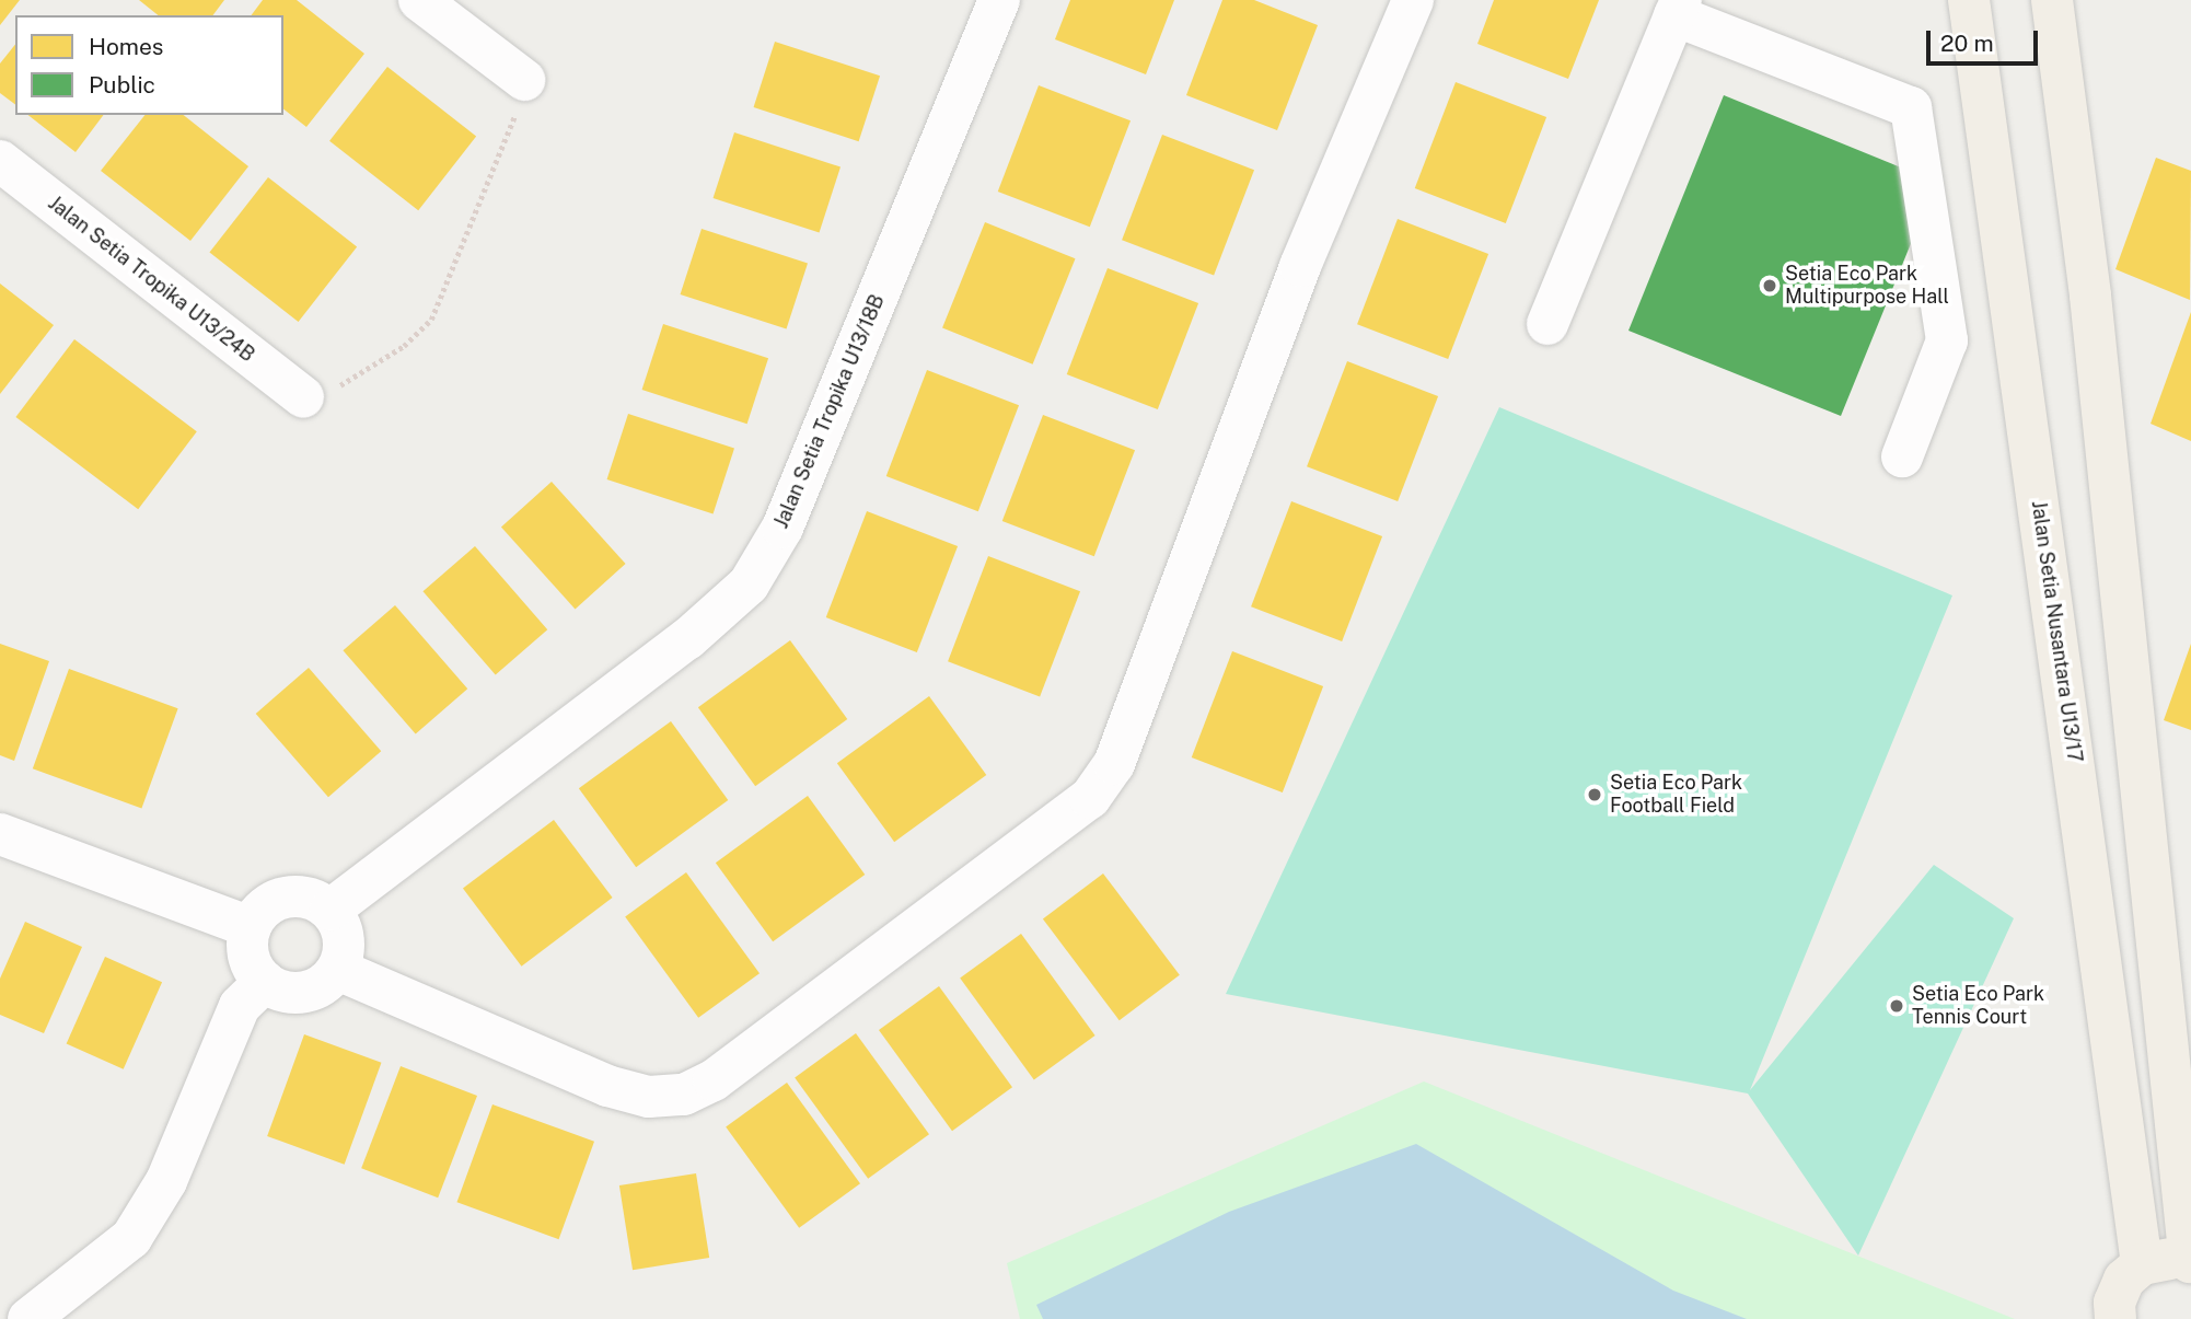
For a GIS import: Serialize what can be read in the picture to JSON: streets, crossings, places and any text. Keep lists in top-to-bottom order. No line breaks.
{"streets":{"main road":["Jalan Setia Nusantara U13/17"],"street":["Jalan Setia Tropika U13/24B","Jalan Setia Tropika U13/18B"]},"places":["Setia Eco Park Multipurpose Hall","Setia Eco Park Football Field","Setia Eco Park Tennis Court"],"legend":["Homes","Public"],"scale_bar":"20 m"}
